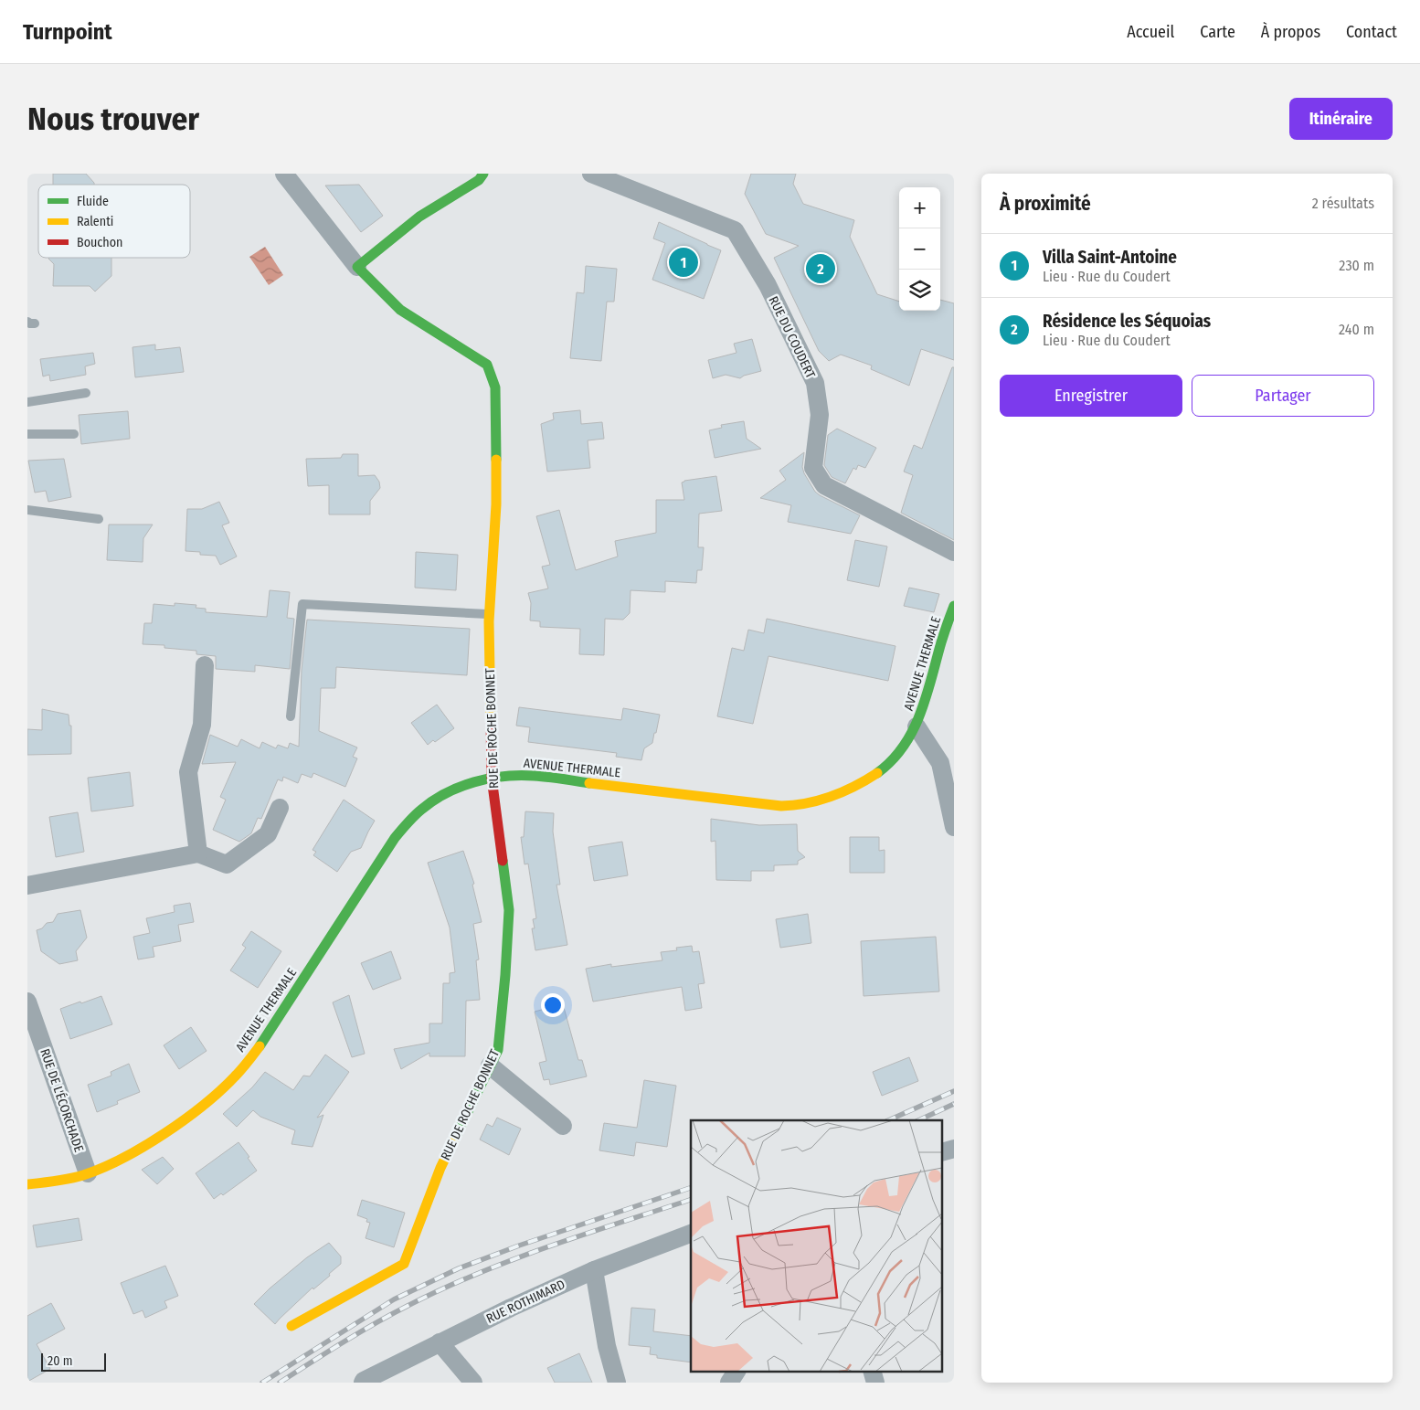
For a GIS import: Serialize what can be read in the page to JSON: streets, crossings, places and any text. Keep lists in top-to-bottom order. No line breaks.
{"streets":{"street":["RUE DU COUDERT","AVENUE THERMALE","RUE DE ROCHE BONNET","RUE DE L'ÉCORCHADE","RUE ROTHIMARD"]},"crossings":[["AVENUE THERMALE","RUE DE ROCHE BONNET"],["AVENUE THERMALE","RUE DE L'ÉCORCHADE"]],"legend":["Fluide","Ralenti","Bouchon"],"scale_bar":"20 m","page":{"header":"Turnpoint","nav":["Accueil","Carte","À propos","Contact"],"buttons":["Itinéraire",["Enregistrer","Partager"]],"title":"Nous trouver","heading":["À proximité","2 résultats"],"map_buttons":["+","−"],"list":[{"mark":"1","name":"Villa Saint-Antoine","note":"Lieu · Rue du Coudert","value":"230 m"},{"mark":"2","name":"Résidence les Séquoias","note":"Lieu · Rue du Coudert","value":"240 m"}],"pins":["1","2"],"scale":"20 m"}}
